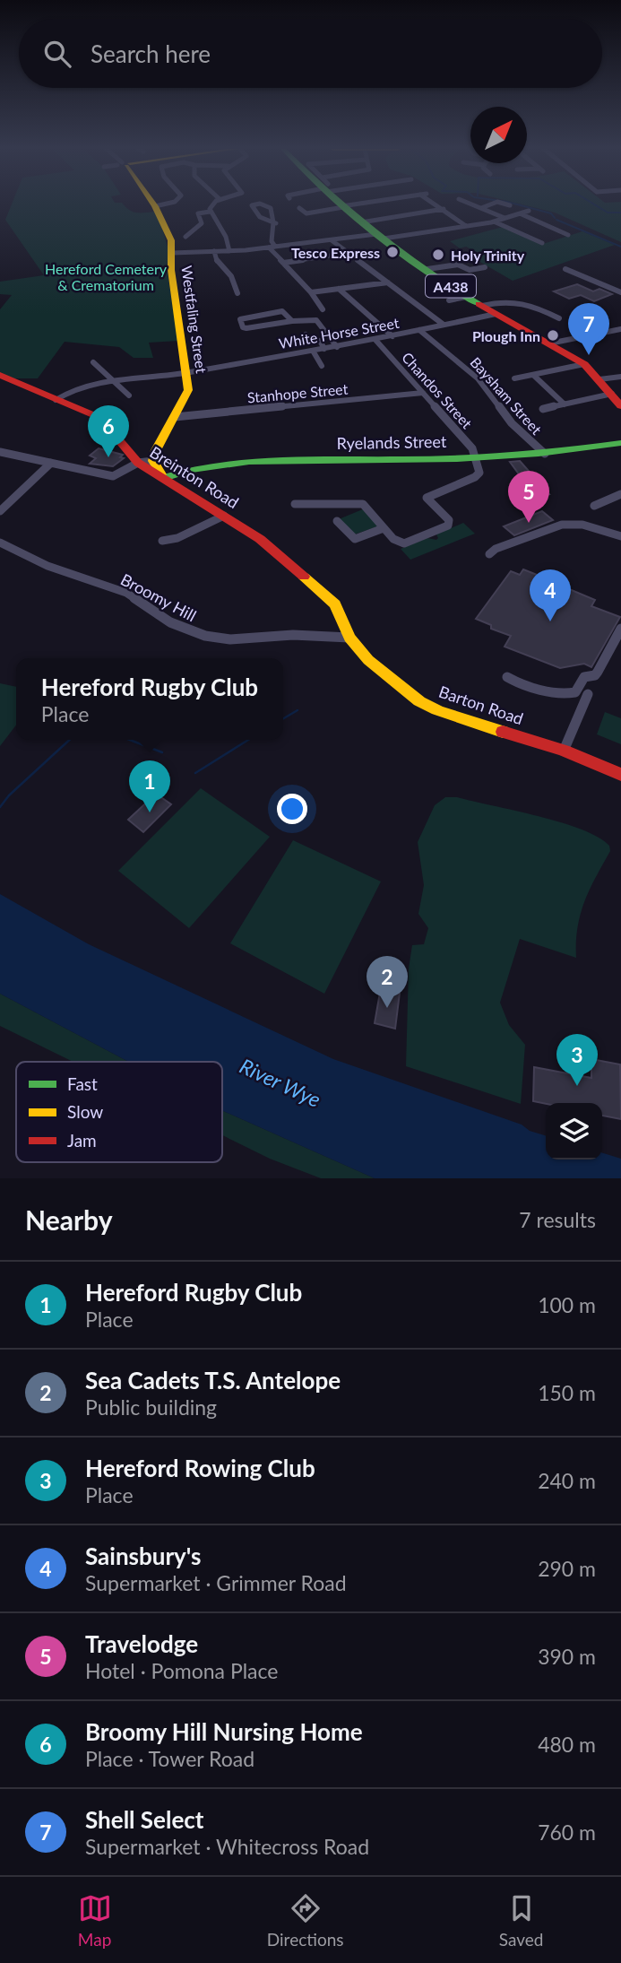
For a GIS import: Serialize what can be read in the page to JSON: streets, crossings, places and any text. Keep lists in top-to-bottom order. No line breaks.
{"streets":{"main road":["A438","Westfaling Street","Ryelands Street","Breinton Road","Barton Road"],"street":["White Horse Street","Chandos Street","Stanhope Street","Baysham Street","Broomy Hill"]},"crossings":[["A438","White Horse Street"],["Westfaling Street","White Horse Street"],["Westfaling Street","Stanhope Street"],["White Horse Street","Chandos Street"],["White Horse Street","Baysham Street"],["White Horse Street","Breinton Road"],["Chandos Street","Stanhope Street"],["Chandos Street","Ryelands Street"],["Baysham Street","Ryelands Street"],["Ryelands Street","Breinton Road"],["Breinton Road","Broomy Hill"],["Breinton Road","Barton Road"],["Broomy Hill","Barton Road"]],"water":["River Wye"],"parks":["Hereford Cemetery & Crematorium"],"places":["Tesco Express","Holy Trinity","Plough Inn"],"legend":["Fast","Slow","Jam"],"north":"top right","page":{"search":"Search here","pins":["7","6","5","4","1","2","3"],"popup":["Hereford Rugby Club","Place"],"heading":["Nearby","7 results"],"list":[{"mark":"1","name":"Hereford Rugby Club","note":"Place","value":"100 m"},{"mark":"2","name":"Sea Cadets T.S. Antelope","note":"Public building","value":"150 m"},{"mark":"3","name":"Hereford Rowing Club","note":"Place","value":"240 m"},{"mark":"4","name":"Sainsbury's","note":"Supermarket · Grimmer Road","value":"290 m"},{"mark":"5","name":"Travelodge","note":"Hotel · Pomona Place","value":"390 m"},{"mark":"6","name":"Broomy Hill Nursing Home","note":"Place · Tower Road","value":"480 m"},{"mark":"7","name":"Shell Select","note":"Supermarket · Whitecross Road","value":"760 m"}],"nav":["Map","Directions","Saved"]}}
